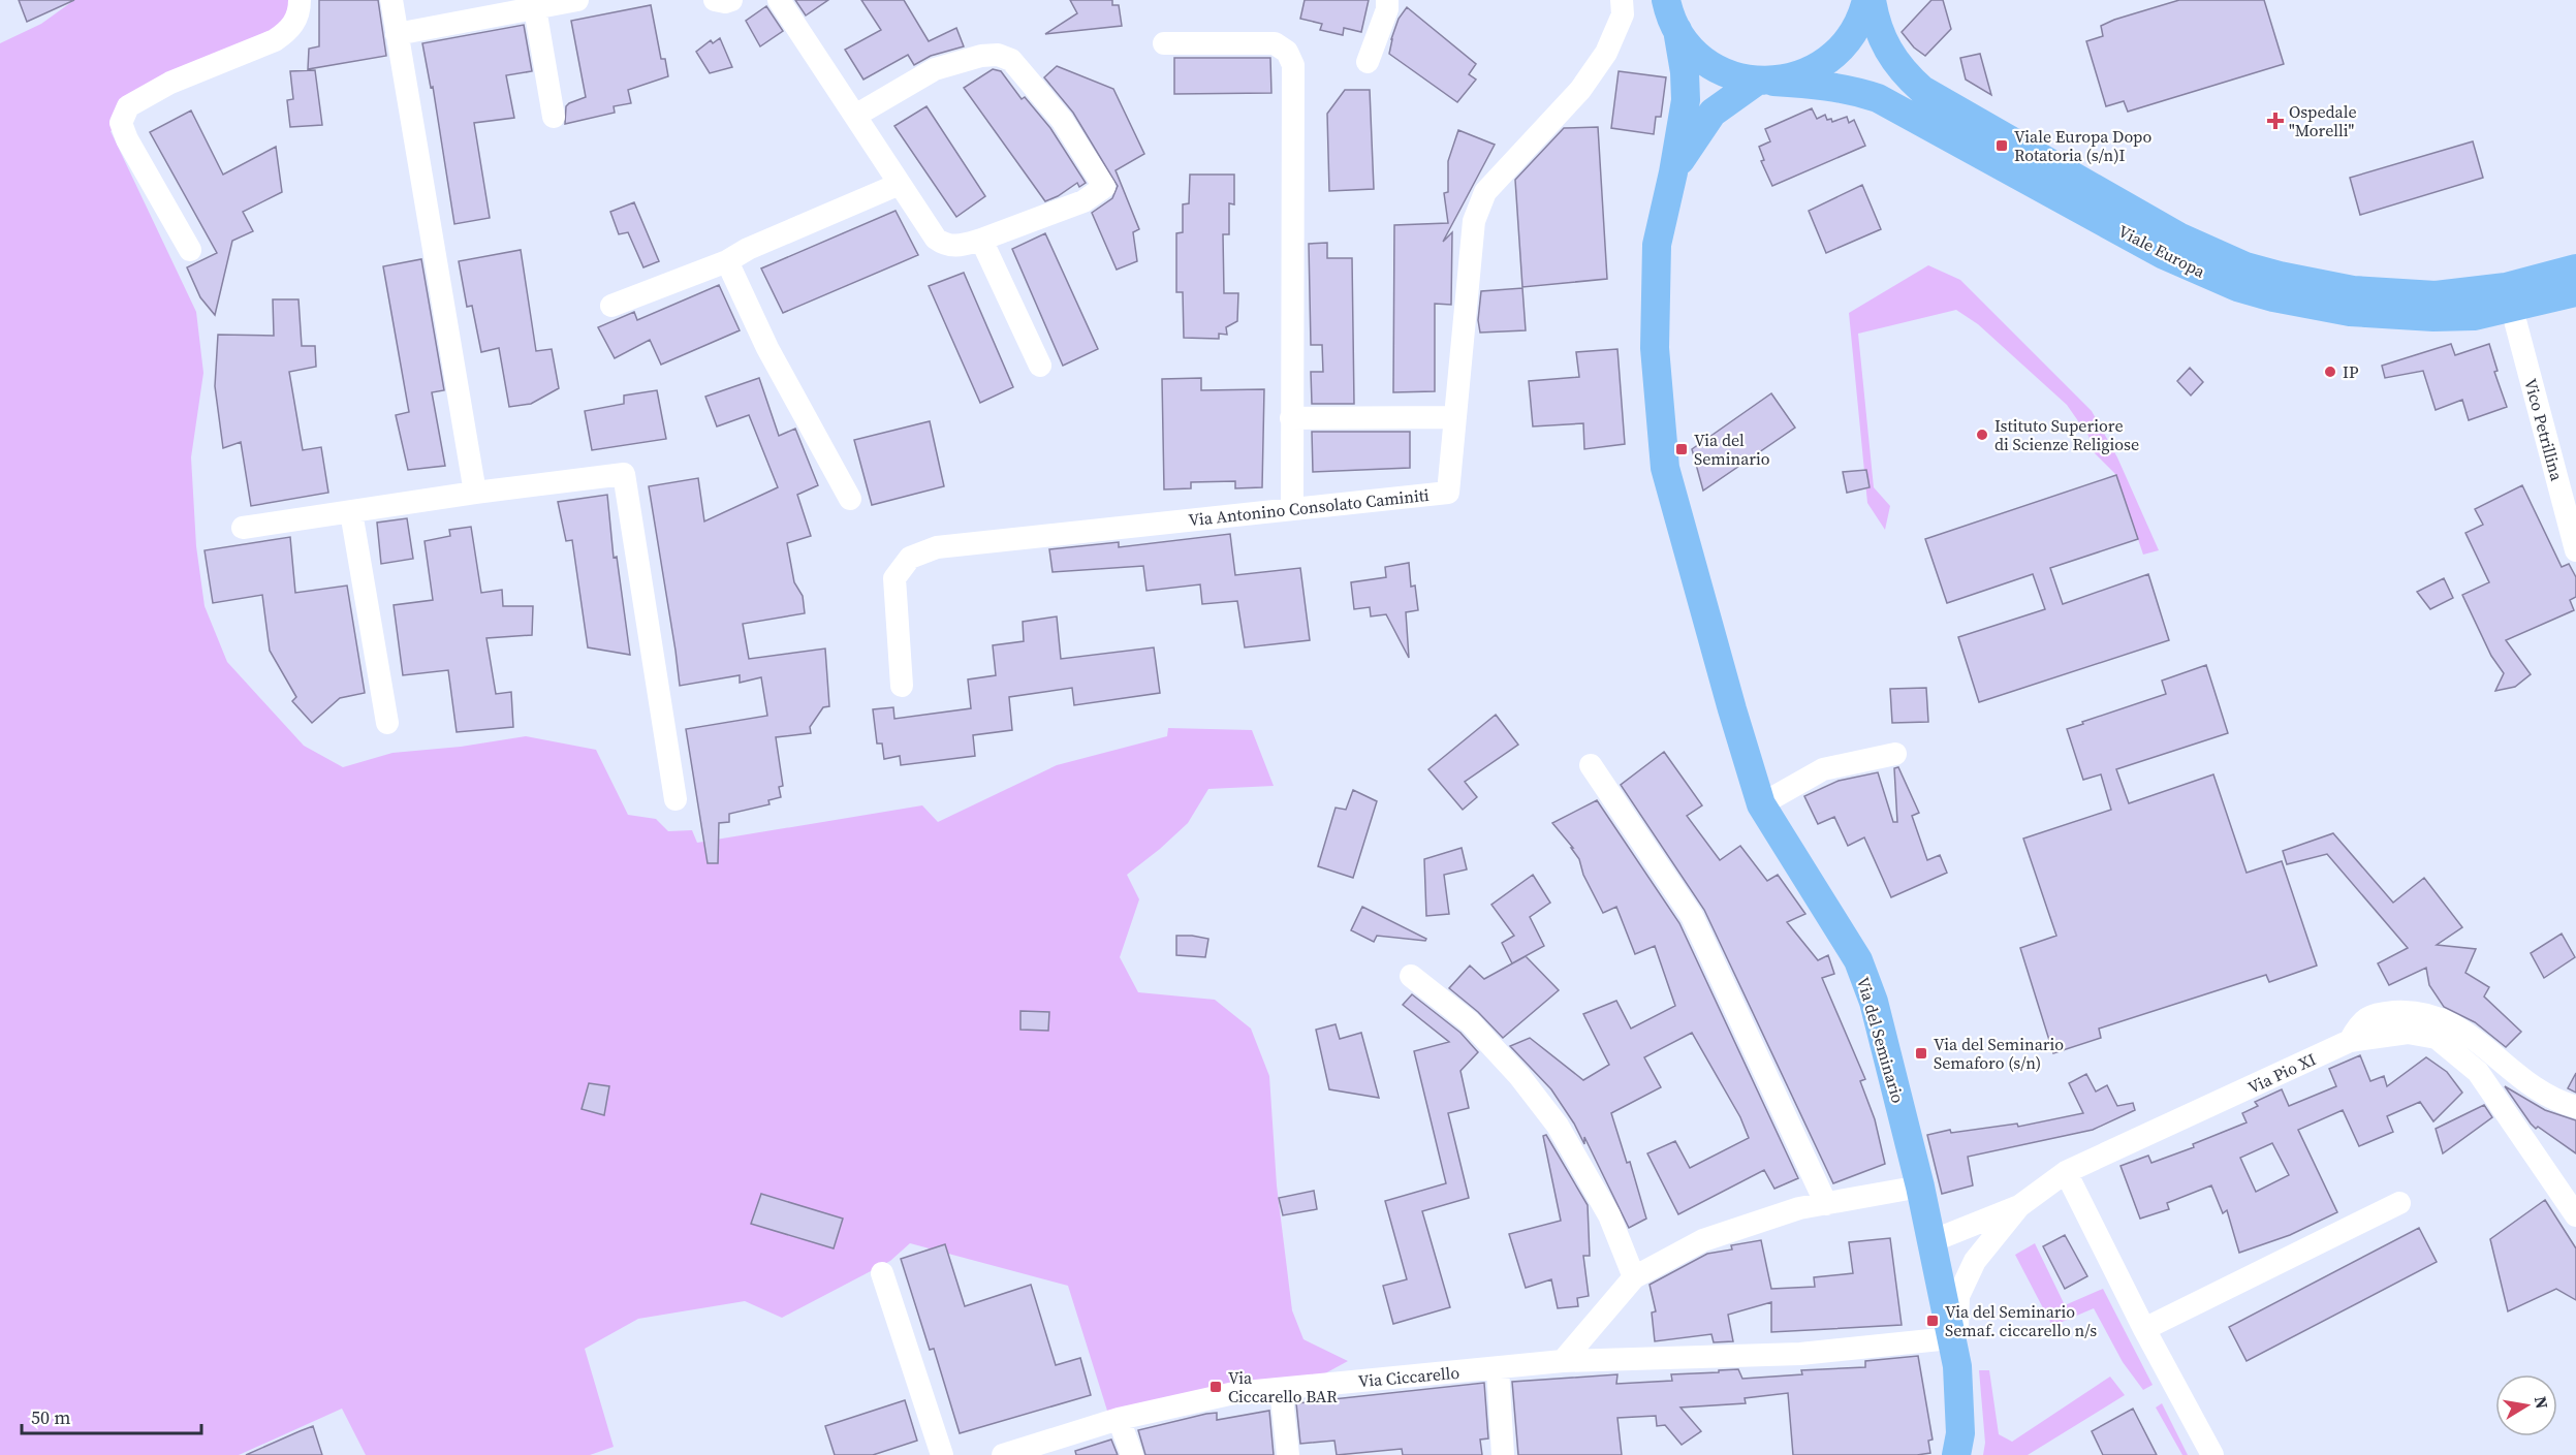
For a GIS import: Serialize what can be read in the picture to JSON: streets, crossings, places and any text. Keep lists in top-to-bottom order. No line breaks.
{"streets":{"main road":["Viale Europa","Via del Seminario"],"street":["Vico Petrillina","Via Antonino Consolato Caminiti","Via Pio XI","Via Ciccarello"]},"crossings":[["Viale Europa","Vico Petrillina"],["Via del Seminario","Via Pio XI"],["Via del Seminario","Via Ciccarello"]],"places":{"health":["Ospedale \"Morelli\""],"transit":["Viale Europa Dopo Rotatoria (s/n)I","Via del Seminario","Via del Seminario Semaforo (s/n)","Via del Seminario Semaf. ciccarello n/s","Via Ciccarello BAR"],"other":["IP","Istituto Superiore di Scienze Religiose"]},"scale_bar":"50 m","north":"right"}
